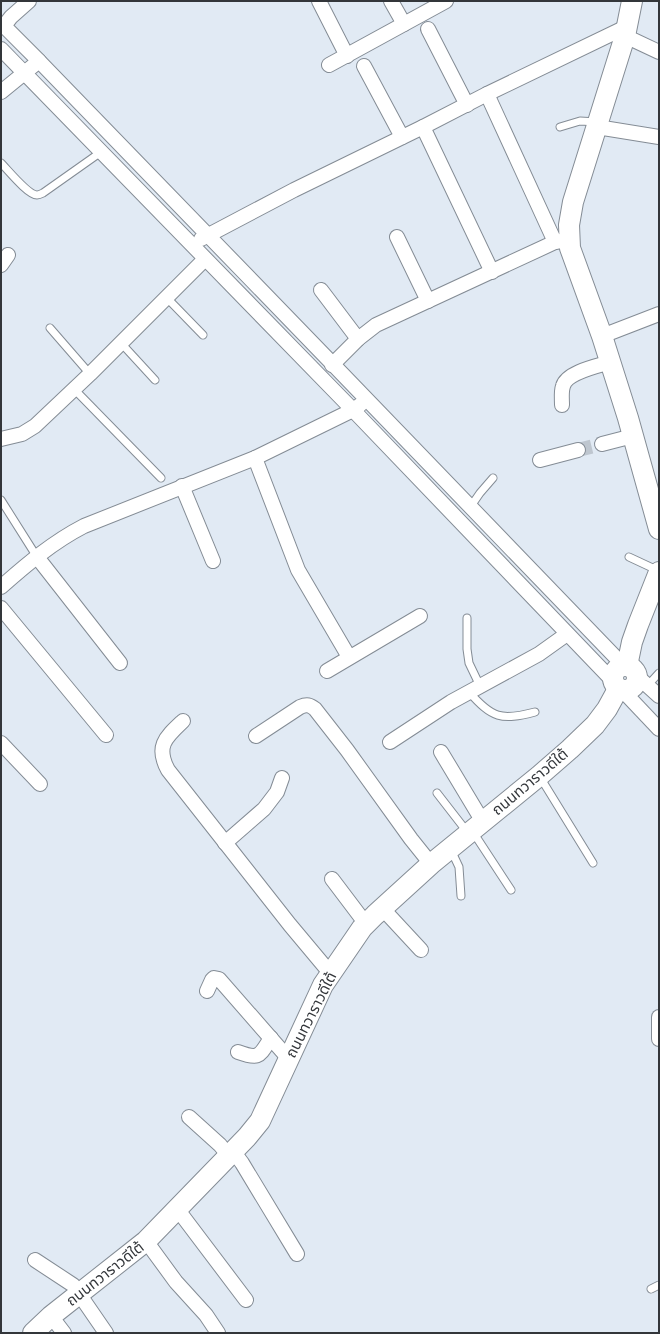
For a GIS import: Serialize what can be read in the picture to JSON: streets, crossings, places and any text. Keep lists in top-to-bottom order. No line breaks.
{"streets":{"street":["ถนนทวาราวดีใต้"]}}
